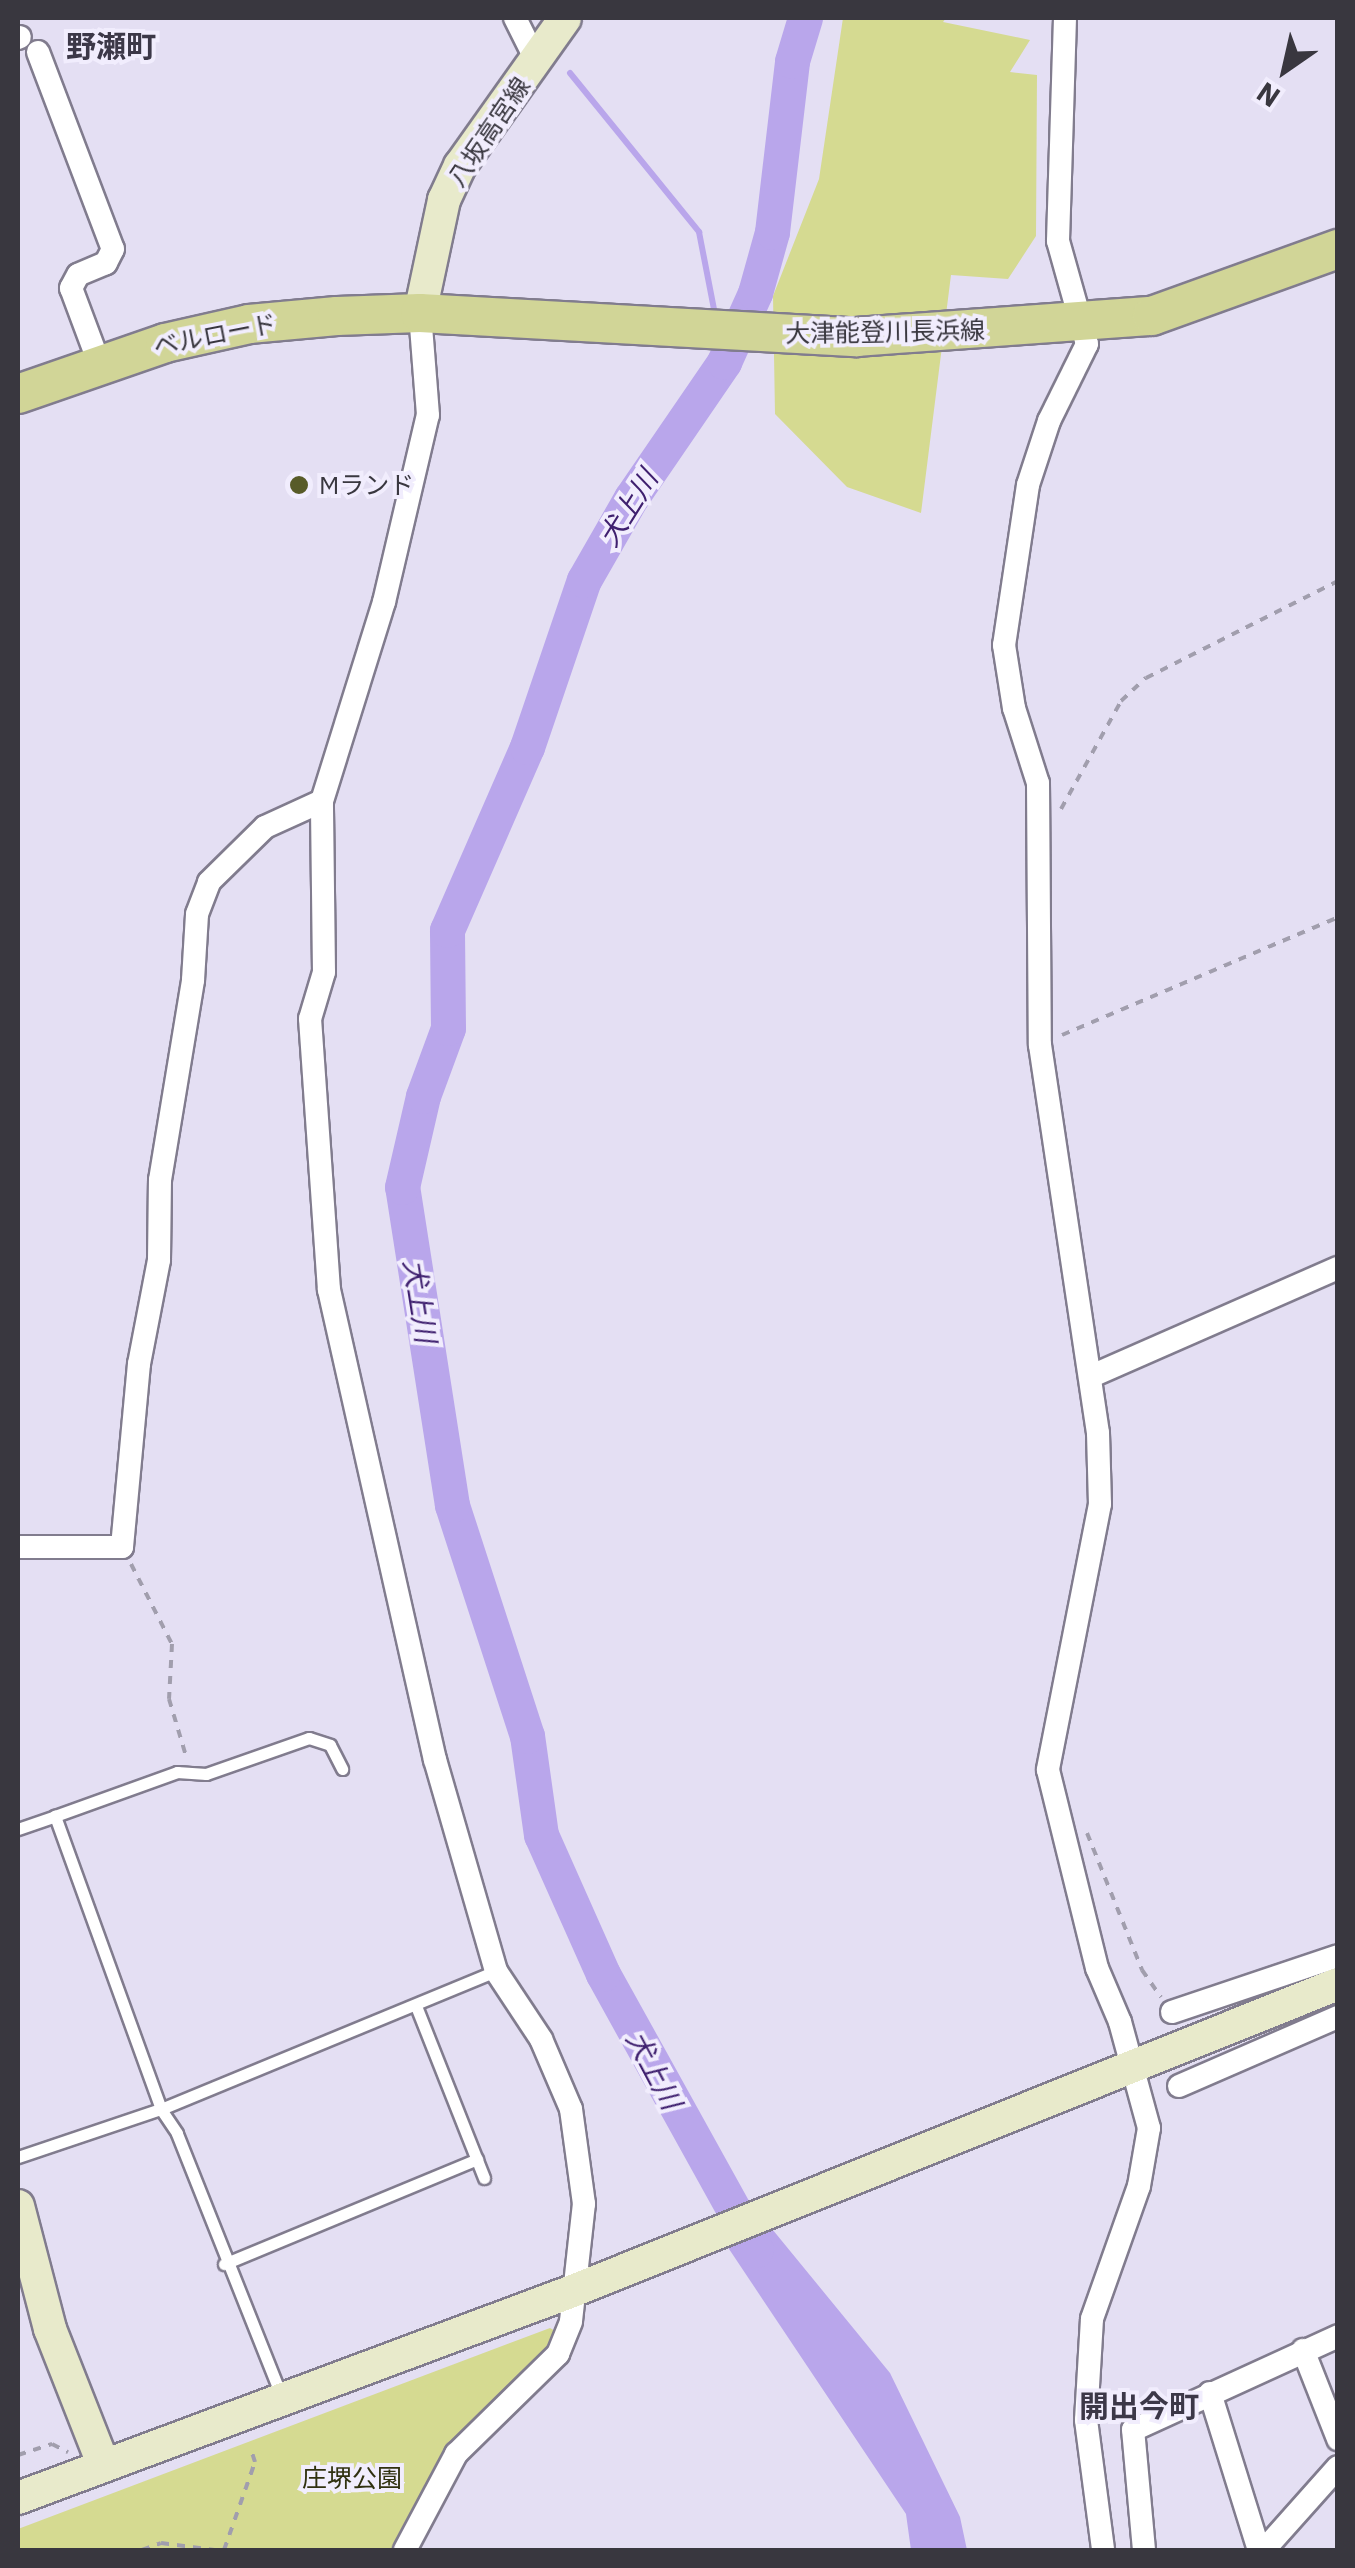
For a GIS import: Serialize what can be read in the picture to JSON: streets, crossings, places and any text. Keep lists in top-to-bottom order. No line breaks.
{"streets":{"main road":["大津能登川長浜線","ベルロード"],"street":["八坂高宮線"]},"crossings":[["八坂高宮線","大津能登川長浜線"],["八坂高宮線","ベルロード"],["大津能登川長浜線","ベルロード"]],"districts":["野瀬町","開出今町"],"water":["犬上川"],"parks":["庄堺公園"],"places":["Mランド"],"north":"bottom left"}
